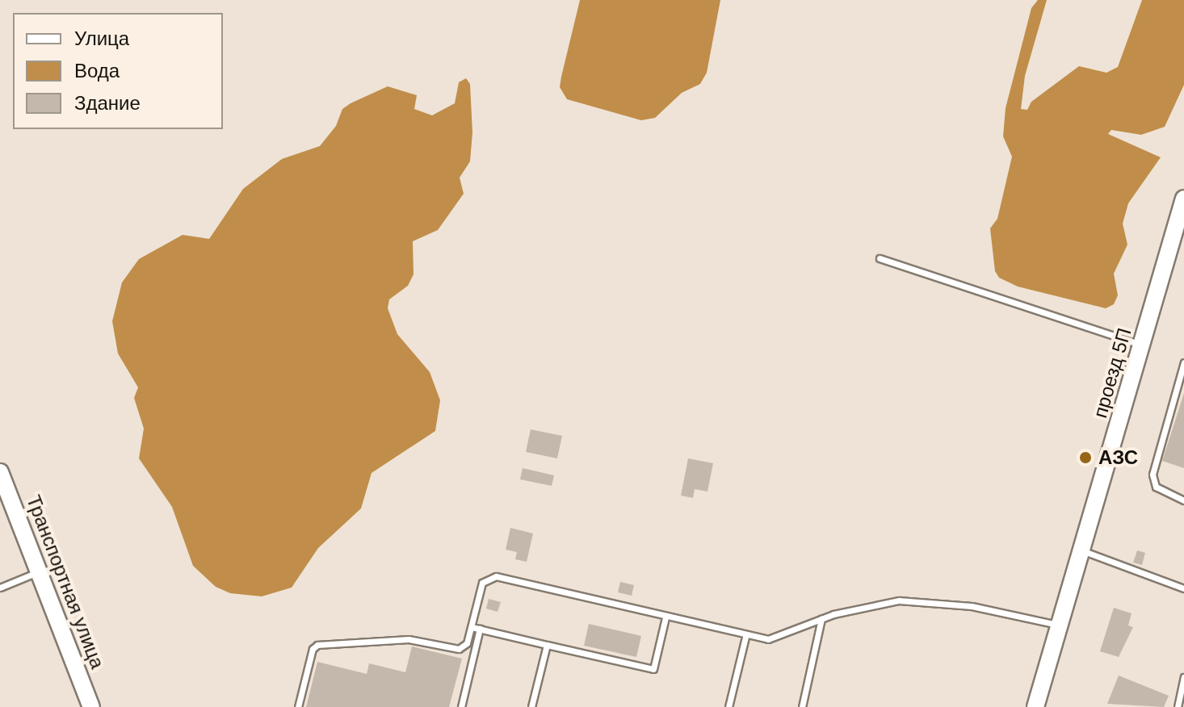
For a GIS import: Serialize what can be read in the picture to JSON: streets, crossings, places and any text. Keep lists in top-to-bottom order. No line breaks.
{"streets":{"street":["проезд 5П","Транспортная улица"]},"places":["АЗС"],"legend":["Улица","Вода","Здание"]}
